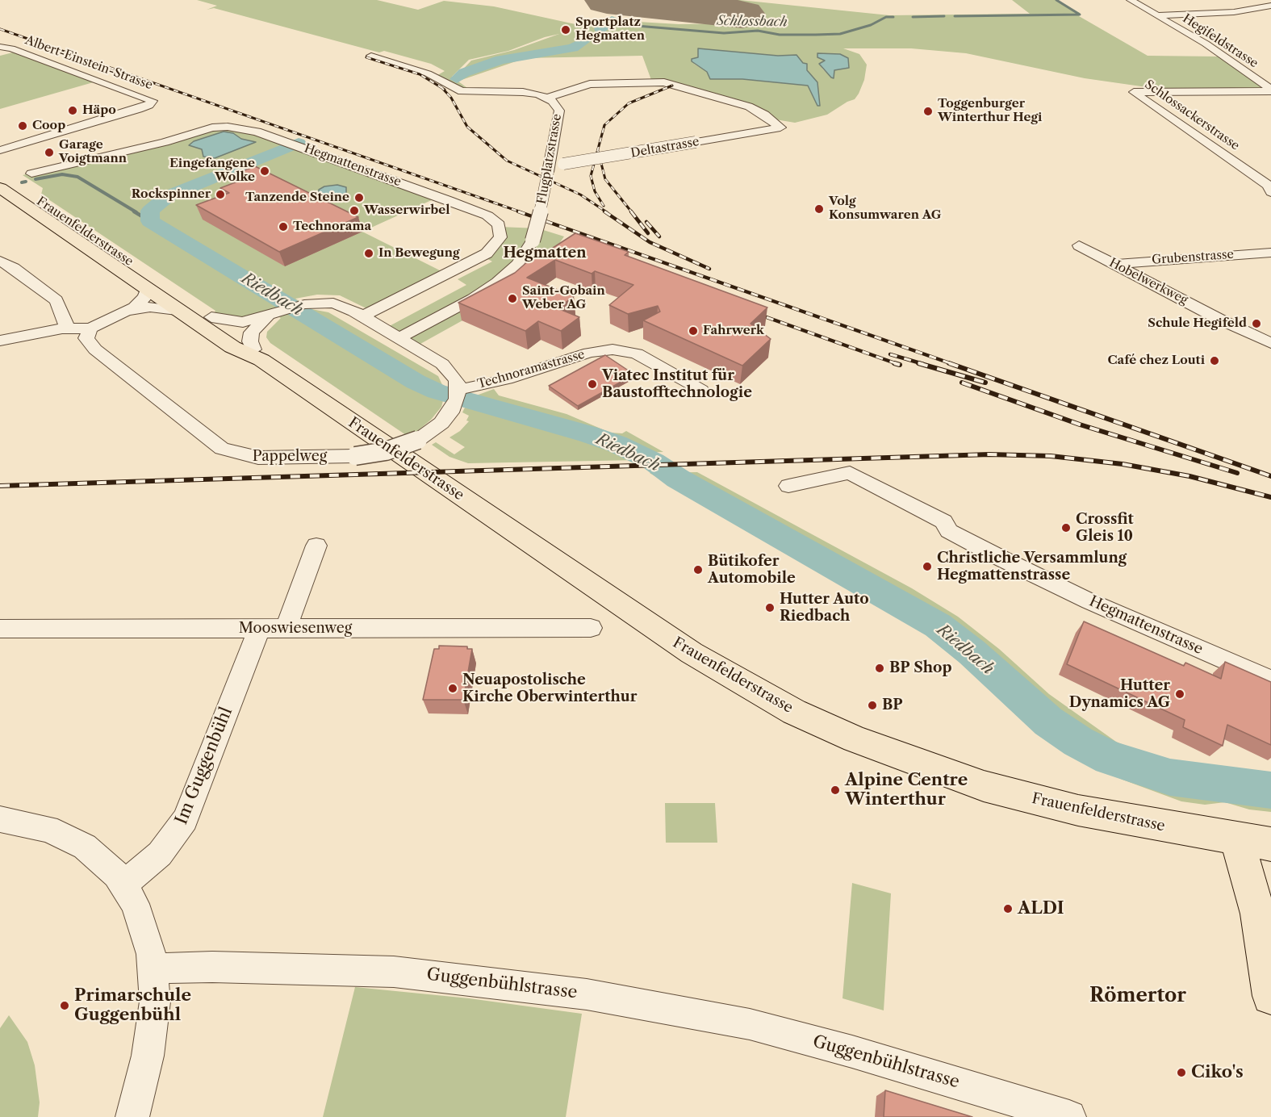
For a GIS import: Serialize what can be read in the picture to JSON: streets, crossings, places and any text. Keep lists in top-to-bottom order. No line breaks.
{"streets":{"main road":["Frauenfelderstrasse"],"street":["Hegifeldstrasse","Albert-Einstein-Strasse","Schlossackerstrasse","Deltastrasse","Flugplatzstrasse","Hegmattenstrasse","Grubenstrasse","Hobelwerkweg","Technoramastrasse","Pappelweg","Mooswiesenweg","Im Guggenbühl","Guggenbühlstrasse"]},"crossings":[["Hegifeldstrasse","Schlossackerstrasse"],["Deltastrasse","Flugplatzstrasse"],["Flugplatzstrasse","Technoramastrasse"],["Hegmattenstrasse","Technoramastrasse"],["Frauenfelderstrasse","Technoramastrasse"],["Grubenstrasse","Hobelwerkweg"],["Technoramastrasse","Pappelweg"],["Mooswiesenweg","Im Guggenbühl"]],"districts":["Hegmatten","Römertor"],"water":["Schlossbach","Riedbach"],"places":["Sportplatz Hegmatten","Häpo","Toggenburger Winterthur Hegi","Coop","Garage Voigtmann","Eingefangene Wolke","Rockspinner","Tanzende Steine","Volg Konsumwaren AG","Wasserwirbel","Technorama","In Bewegung","Saint-Gobain Weber AG","Schule Hegifeld","Fahrwerk","Café chez Louti","Viatec Institut für Baustofftechnologie","Crossfit Gleis 10","Christliche Versammlung Hegmattenstrasse","Bütikofer Automobile","Hutter Auto Riedbach","BP Shop","Neuapostolische Kirche Oberwinterthur","Hutter Dynamics AG","BP","Alpine Centre Winterthur","ALDI","Primarschule Guggenbühl","Ciko's"]}
